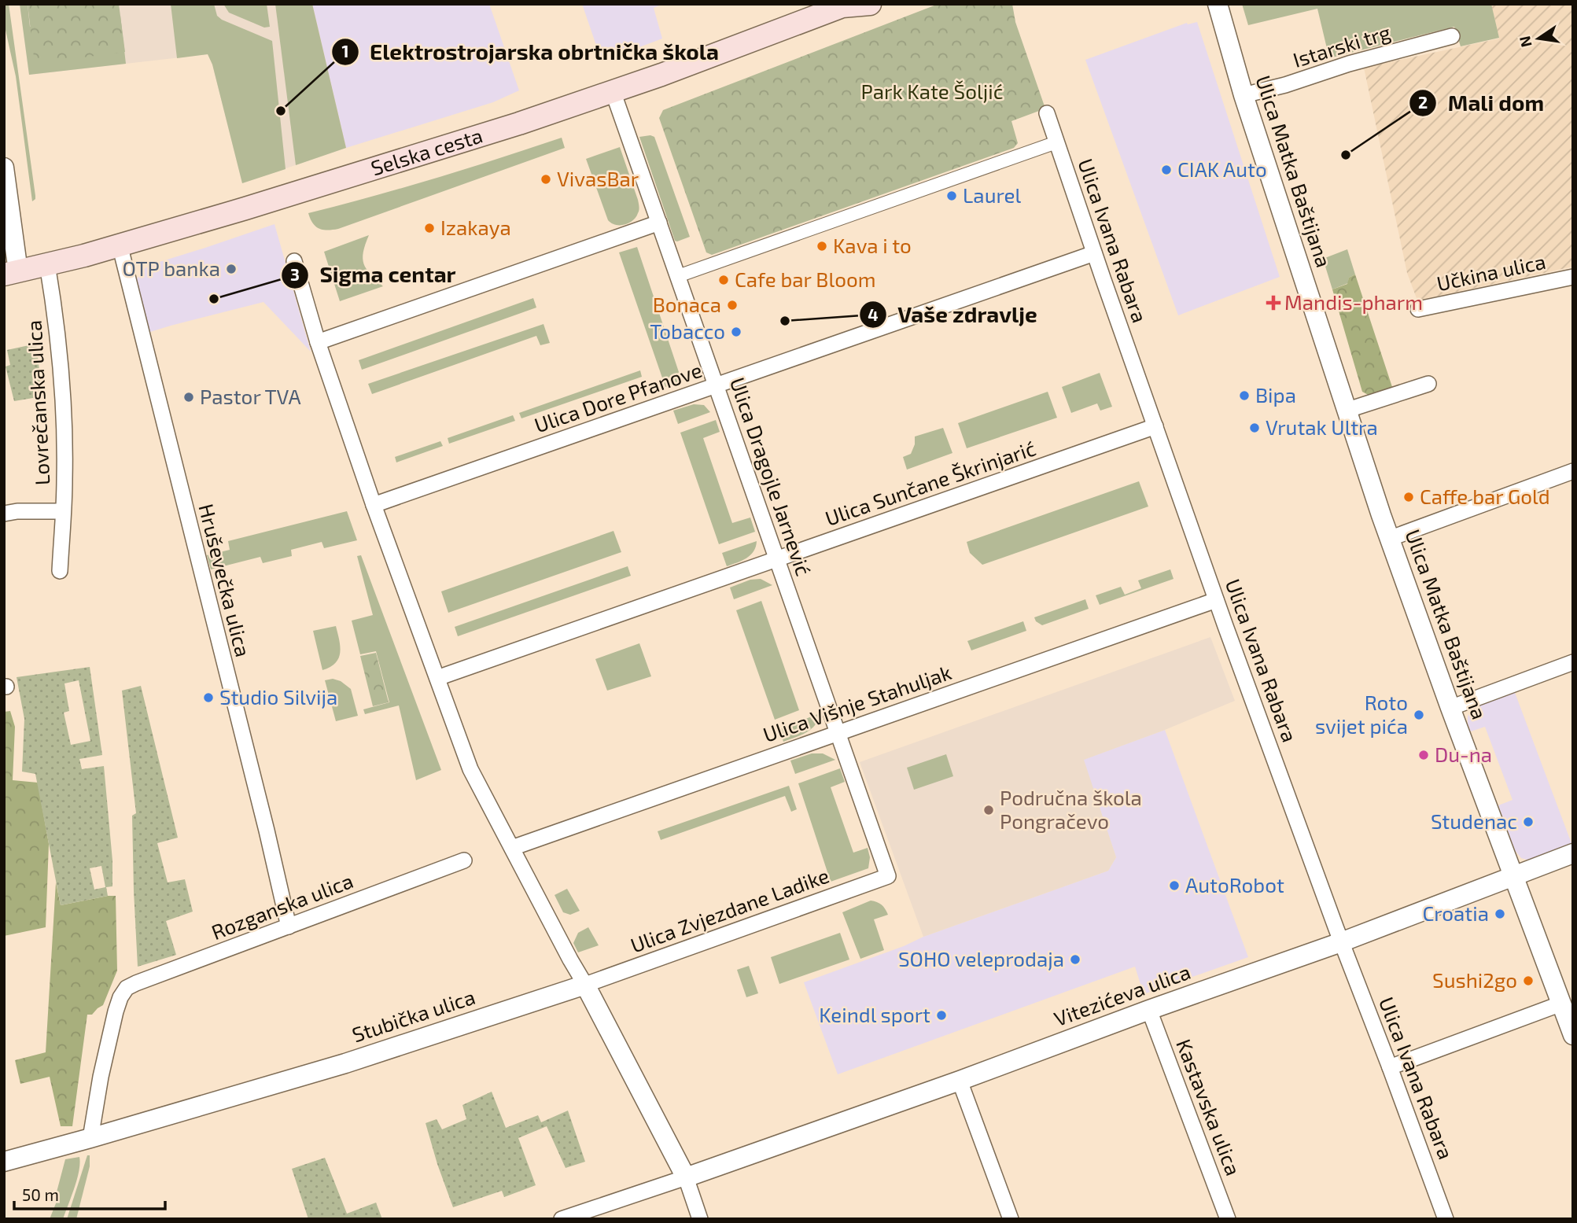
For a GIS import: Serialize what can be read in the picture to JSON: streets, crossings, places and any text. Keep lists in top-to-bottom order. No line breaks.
{"streets":{"main road":["Selska cesta"],"street":["Istarski trg","Ulica Matka Baštijana","Ulica Ivana Rabara","Učkina ulica","Ulica Dore Pfanove","Lovrečanska ulica","Ulica Dragojle Jarnević","Ulica Sunčane Škrinjarić","Hruševečka ulica","Ulica Višnje Stahuljak","Rozganska ulica","Ulica Zvjezdane Ladike","Vitezićeva ulica","Stubička ulica","Kastavska ulica"]},"crossings":[["Istarski trg","Ulica Matka Baštijana"],["Selska cesta","Lovrečanska ulica"],["Selska cesta","Ulica Dragojle Jarnević"],["Selska cesta","Hruševečka ulica"],["Ulica Matka Baštijana","Vitezićeva ulica"],["Ulica Ivana Rabara","Ulica Dore Pfanove"],["Ulica Ivana Rabara","Ulica Sunčane Škrinjarić"],["Ulica Ivana Rabara","Ulica Višnje Stahuljak"],["Ulica Ivana Rabara","Vitezićeva ulica"],["Ulica Dore Pfanove","Ulica Dragojle Jarnević"],["Ulica Dragojle Jarnević","Ulica Sunčane Škrinjarić"],["Ulica Dragojle Jarnević","Ulica Višnje Stahuljak"],["Ulica Dragojle Jarnević","Ulica Zvjezdane Ladike"],["Hruševečka ulica","Rozganska ulica"],["Rozganska ulica","Stubička ulica"],["Ulica Zvjezdane Ladike","Stubička ulica"],["Vitezićeva ulica","Kastavska ulica"]],"parks":["Park Kate Šoljić"],"places":{"other":["Elektrostrojarska obrtnička škola","Mali dom","CIAK Auto","VivasBar","Laurel","Izakaya","Kava i to","OTP banka","Cafe bar Bloom","Sigma centar","Bonaca","Vaše zdravlje","Tobacco","Bipa","Pastor TVA","Vrutak Ultra","Caffe bar Gold","Studio Silvija","Roto svijet pića","Du-na","Područna škola Pongračevo","Studenac","AutoRobot","Croatia","SOHO veleprodaja","Sushi2go","Keindl sport"],"health":["Mandis-pharm"]},"scale_bar":"50 m","north":"left"}
